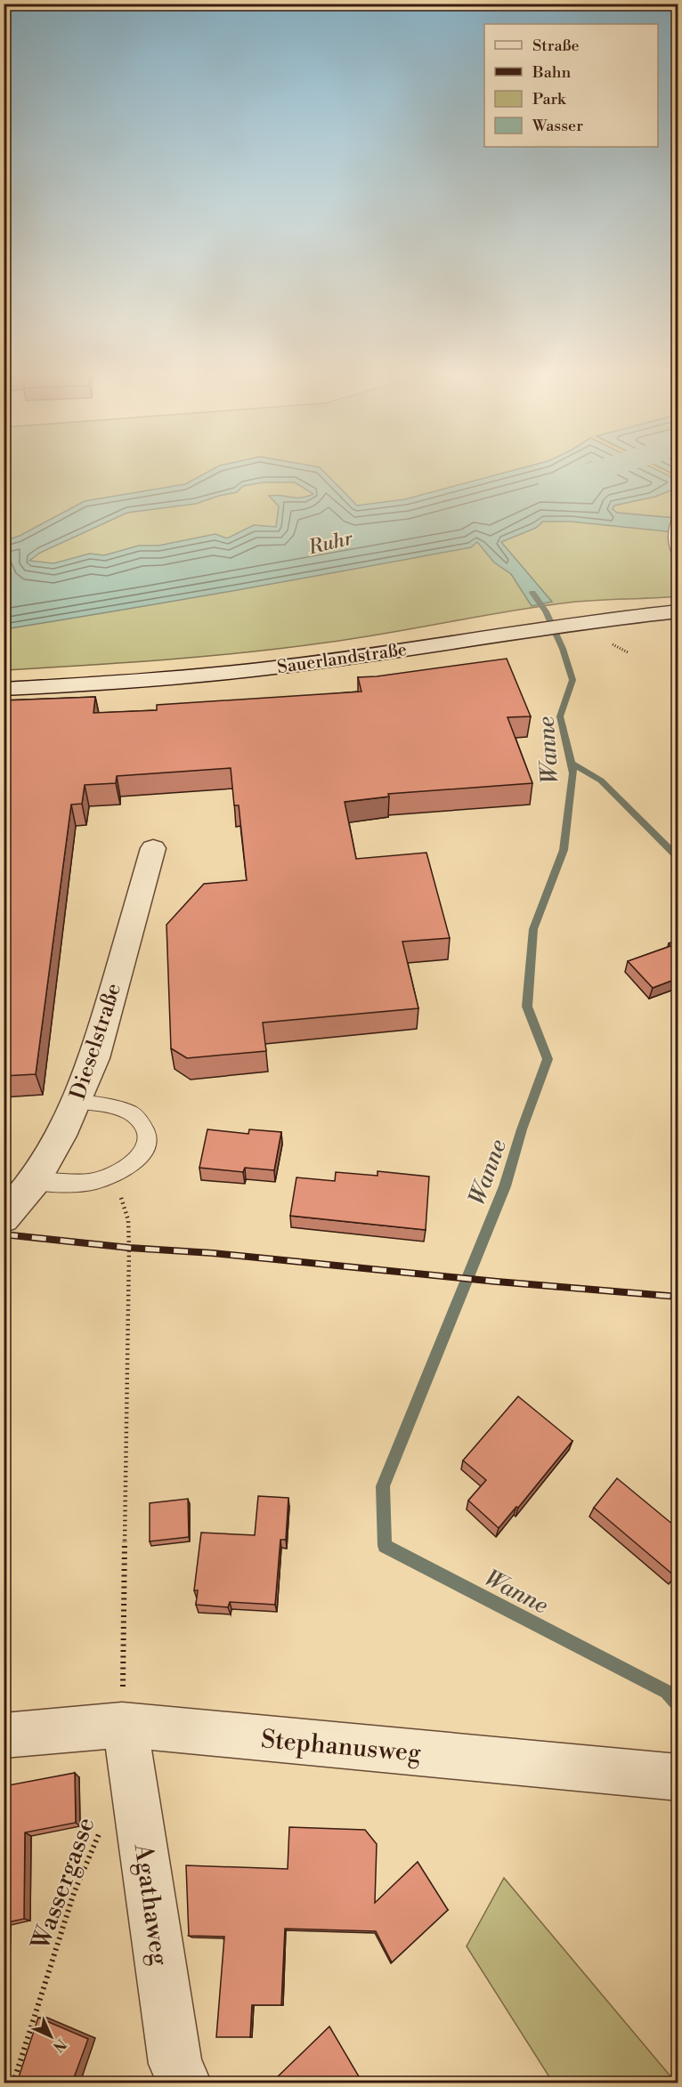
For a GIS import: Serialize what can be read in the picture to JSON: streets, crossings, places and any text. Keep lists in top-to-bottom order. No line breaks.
{"streets":{"street":["Sauerlandstraße","Dieselstraße","Stephanusweg","Agathaweg"],"path":["Wassergasse"]},"crossings":[["Stephanusweg","Agathaweg"]],"water":["Ruhr","Wanne"],"legend":["Straße","Bahn","Park","Wasser"],"north":"bottom right"}
